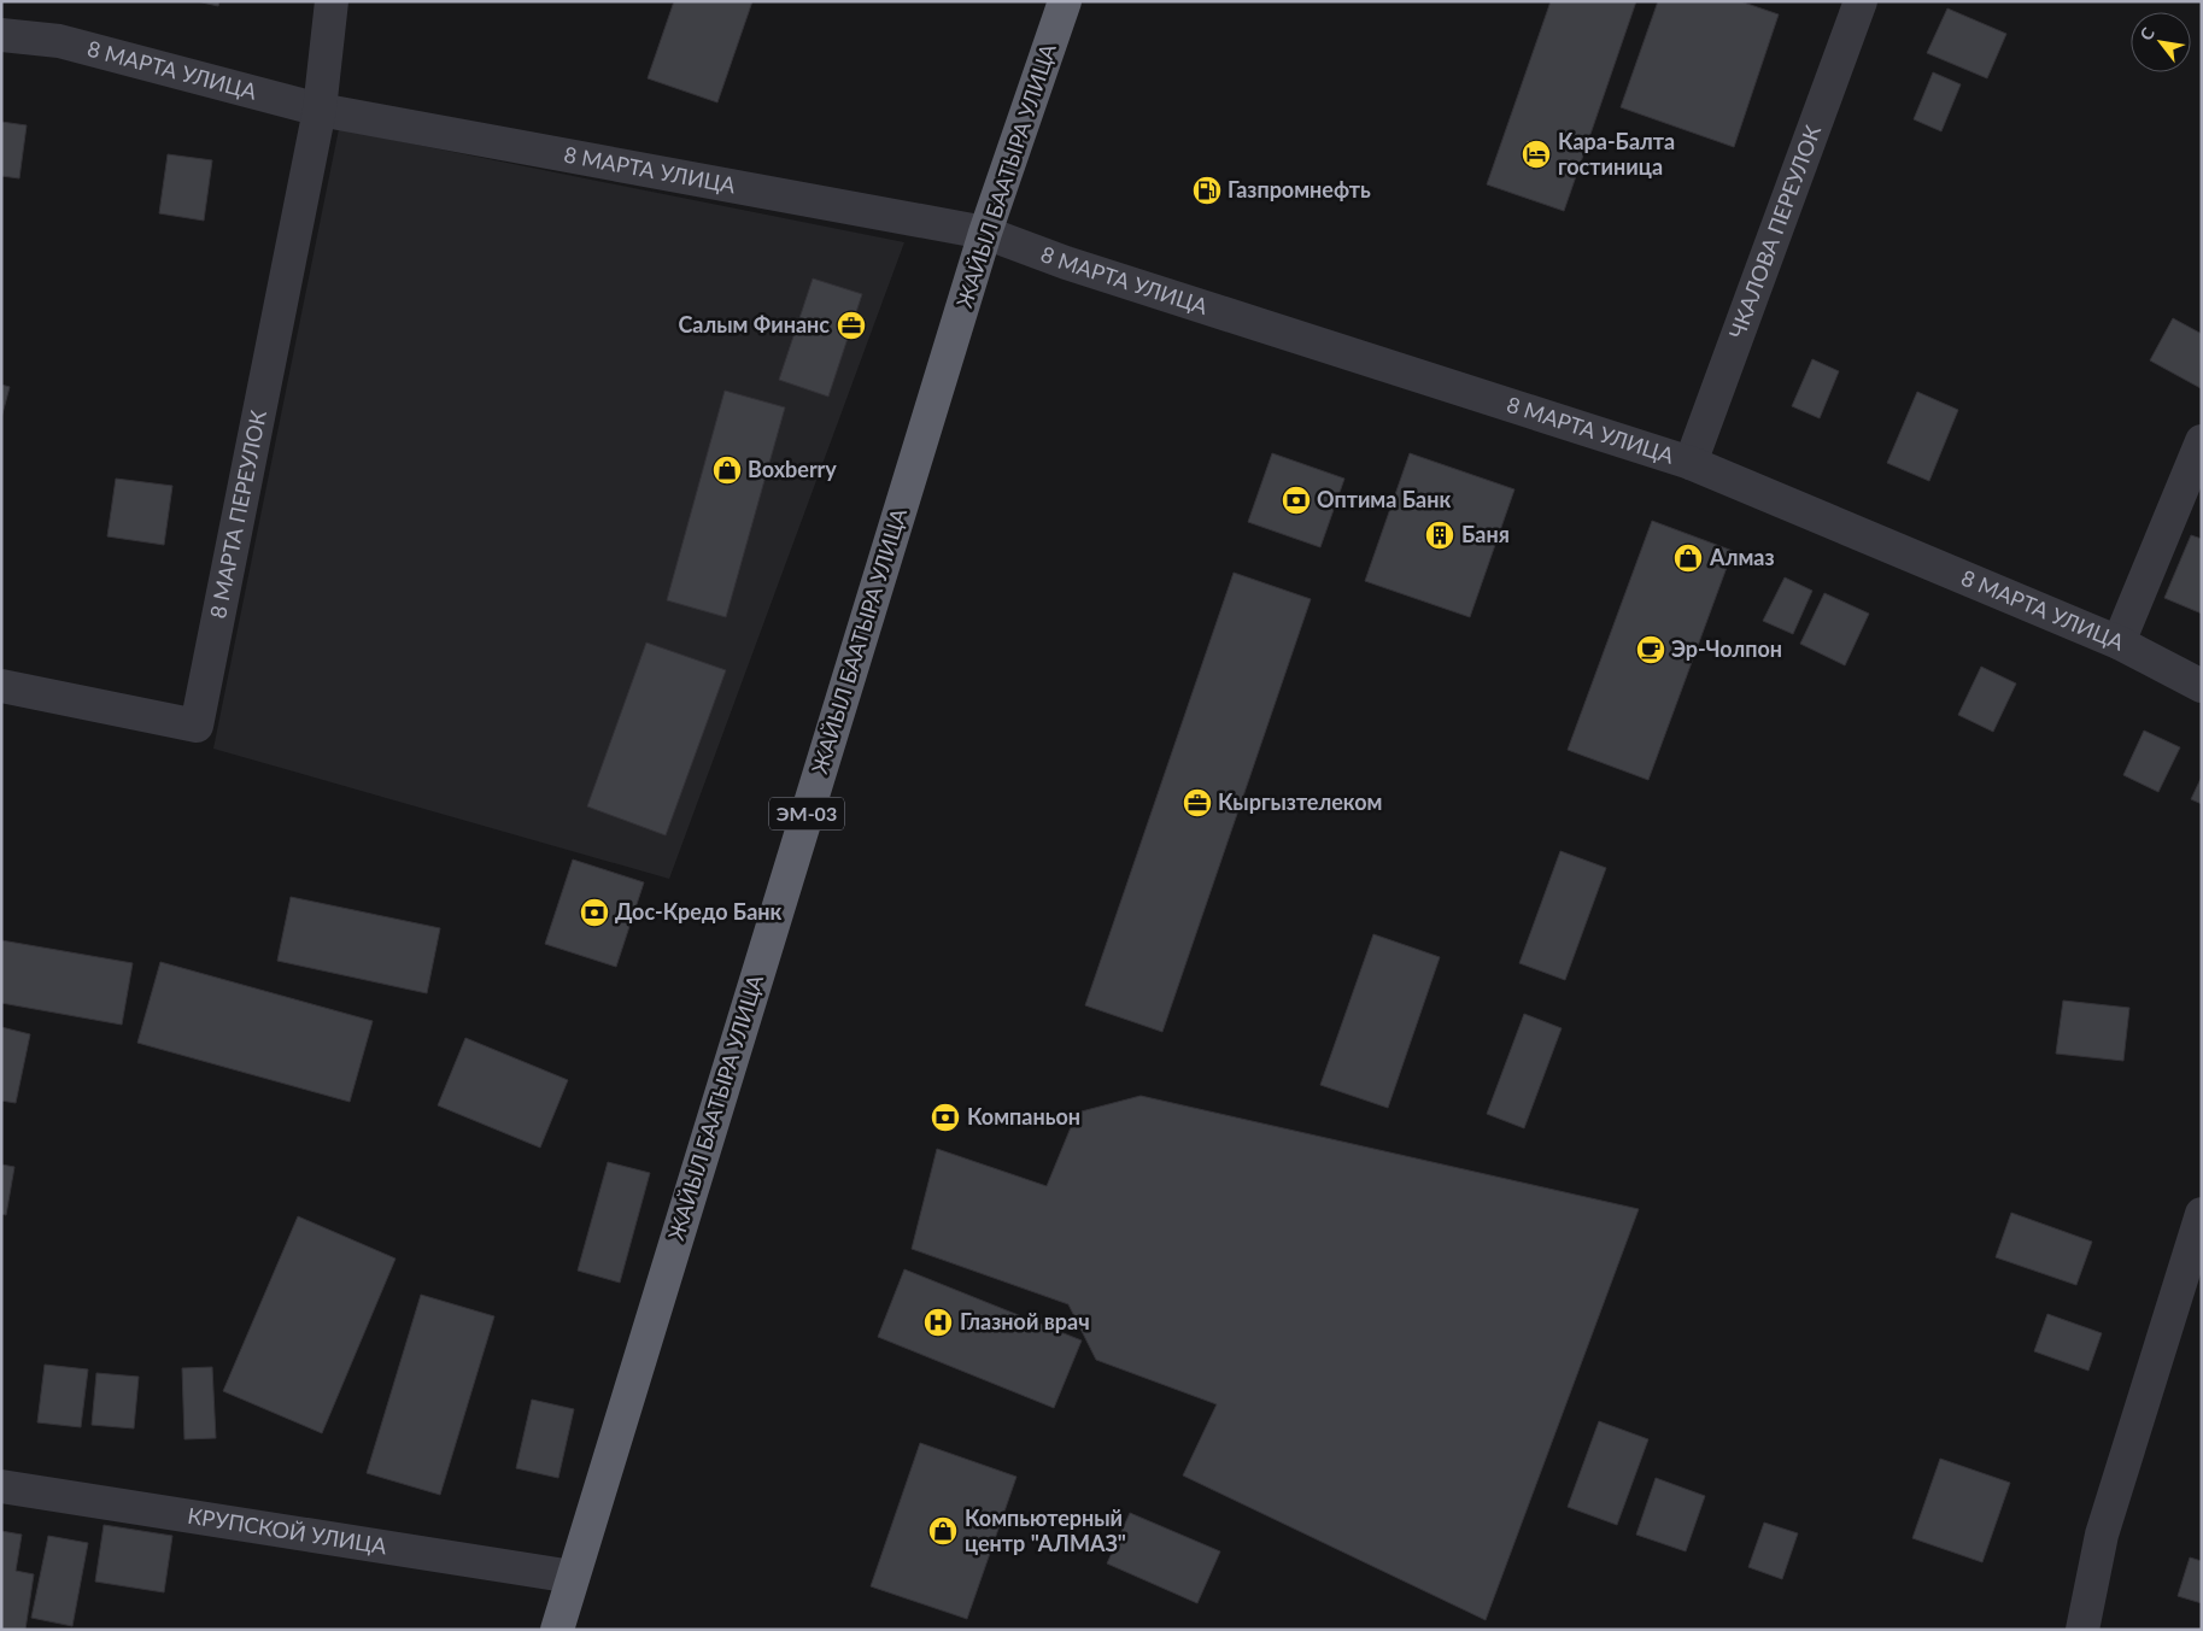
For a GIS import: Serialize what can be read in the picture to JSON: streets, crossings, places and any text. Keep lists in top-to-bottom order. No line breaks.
{"streets":{"highway":["ЖАЙЫЛ БААТЫРА УЛИЦА","ЭМ-03"],"street":["8 МАРТА УЛИЦА","ЧКАЛОВА ПЕРЕУЛОК","8 МАРТА ПЕРЕУЛОК","КРУПСКОЙ УЛИЦА"]},"crossings":[["8 МАРТА УЛИЦА","ЖАЙЫЛ БААТЫРА УЛИЦА"],["8 МАРТА УЛИЦА","ЧКАЛОВА ПЕРЕУЛОК"],["8 МАРТА УЛИЦА","8 МАРТА ПЕРЕУЛОК"],["ЖАЙЫЛ БААТЫРА УЛИЦА","КРУПСКОЙ УЛИЦА"]],"places":{"hotel":["Кара-Балта гостиница"],"fuel station":["Газпромнефть"],"office":["Салым Финанс","Кыргызтелеком"],"shop":["Boxberry","Алмаз","Компьютерный центр \"АЛМАЗ\""],"bank":["Оптима Банк","Дос-Кредо Банк","Компаньон"],"building":["Баня"],"cafe":["Эр-Чолпон"],"hospital":["Глазной врач"]},"north":"top left"}
